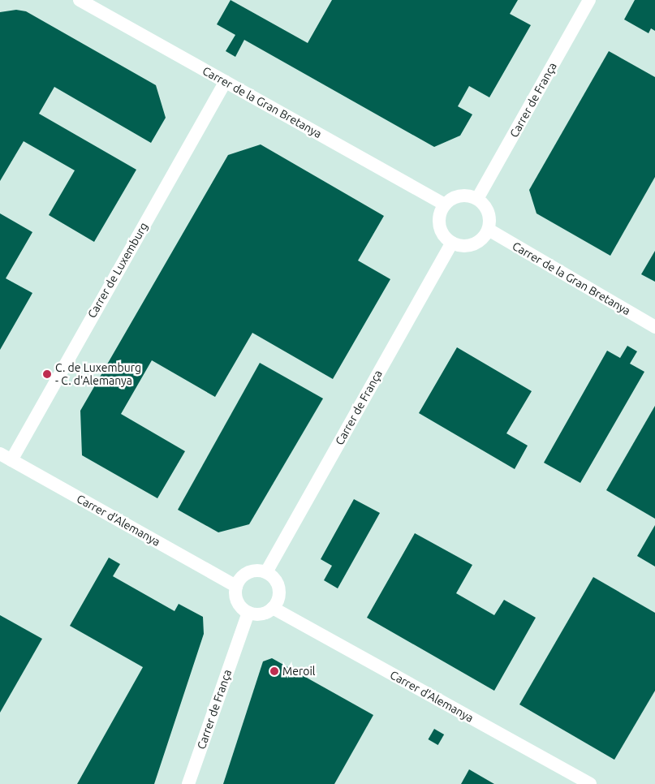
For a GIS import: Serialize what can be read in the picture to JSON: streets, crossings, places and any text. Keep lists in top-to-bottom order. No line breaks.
{"streets":{"street":["Carrer de França","Carrer de la Gran Bretanya","Carrer de Luxemburg","Carrer d'Alemanya"]},"crossings":[["Carrer de França","Carrer de la Gran Bretanya"],["Carrer de França","Carrer d'Alemanya"],["Carrer de la Gran Bretanya","Carrer de Luxemburg"],["Carrer de Luxemburg","Carrer d'Alemanya"]],"places":["C. de Luxemburg - C. d'Alemanya","Meroil"]}
